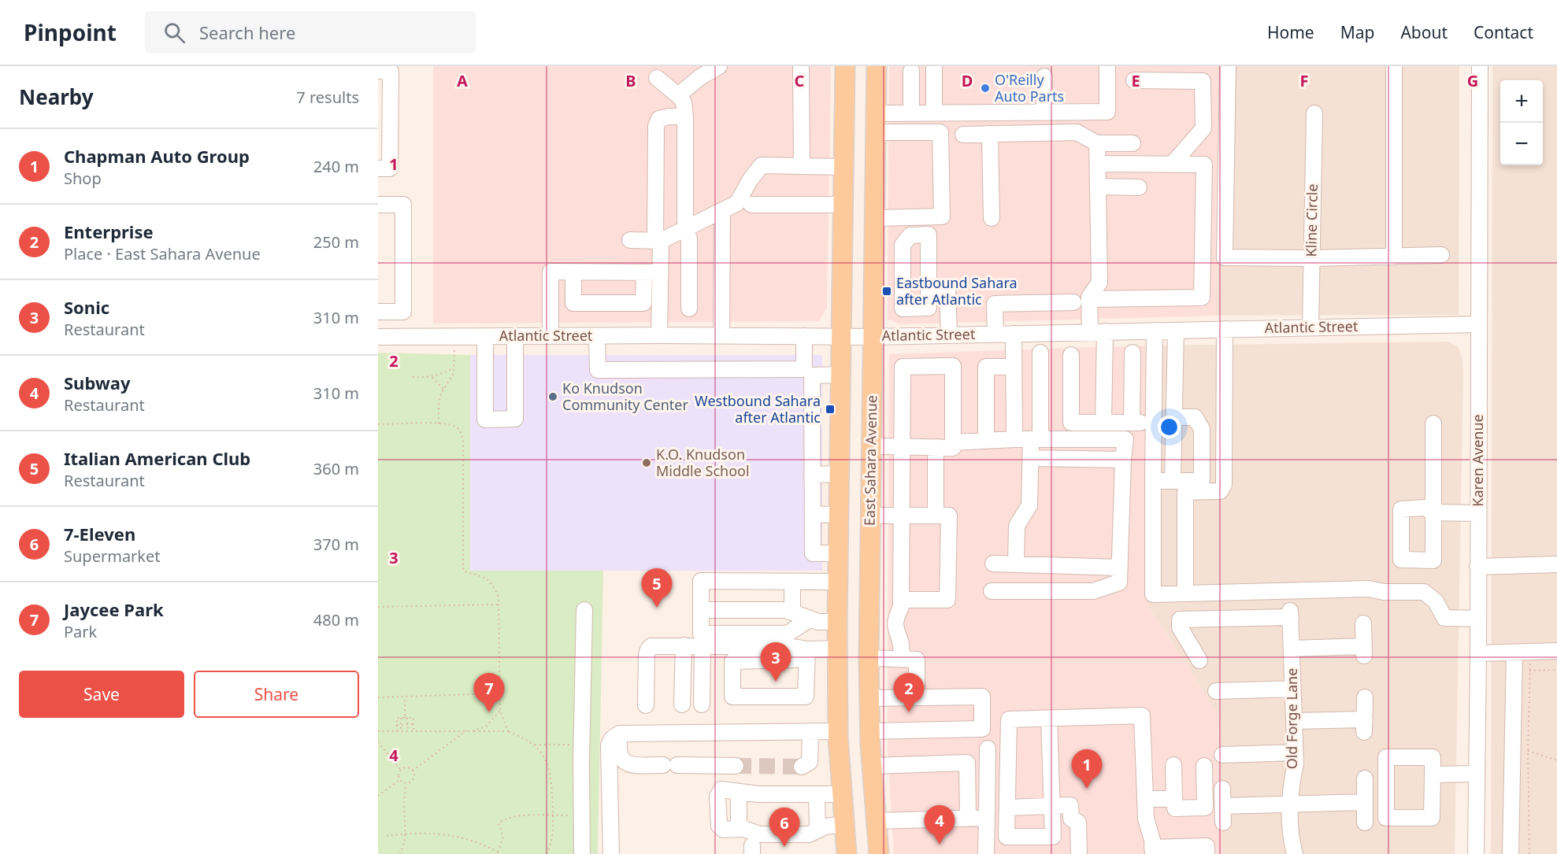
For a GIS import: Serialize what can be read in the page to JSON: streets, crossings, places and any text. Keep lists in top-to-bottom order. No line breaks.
{"streets":{"main road":["East Sahara Avenue"],"street":["Kline Circle","Atlantic Street","Karen Avenue","Old Forge Lane"]},"crossings":[["Kline Circle","Atlantic Street"],["Atlantic Street","East Sahara Avenue"],["Atlantic Street","Karen Avenue"]],"places":{"other":["O'Reilly Auto Parts","Ko Knudson Community Center","K.O. Knudson Middle School"],"transit":["Eastbound Sahara after Atlantic","Westbound Sahara after Atlantic"]},"page":{"header":"Pinpoint","search":"Search here","nav":["Home","Map","About","Contact"],"heading":["Nearby","7 results"],"map_buttons":["+","−"],"list":[{"mark":"1","name":"Chapman Auto Group","note":"Shop","value":"240 m"},{"mark":"2","name":"Enterprise","note":"Place · East Sahara Avenue","value":"250 m"},{"mark":"3","name":"Sonic","note":"Restaurant","value":"310 m"},{"mark":"4","name":"Subway","note":"Restaurant","value":"310 m"},{"mark":"5","name":"Italian American Club","note":"Restaurant","value":"360 m"},{"mark":"6","name":"7-Eleven","note":"Supermarket","value":"370 m"},{"mark":"7","name":"Jaycee Park","note":"Park","value":"480 m"}],"pins":["5","3","2","7","1","4","6"],"buttons":["Save","Share"]},"grid":{"columns":["A","B","C","D","E","F","G"],"rows":["1","2","3","4"]}}
